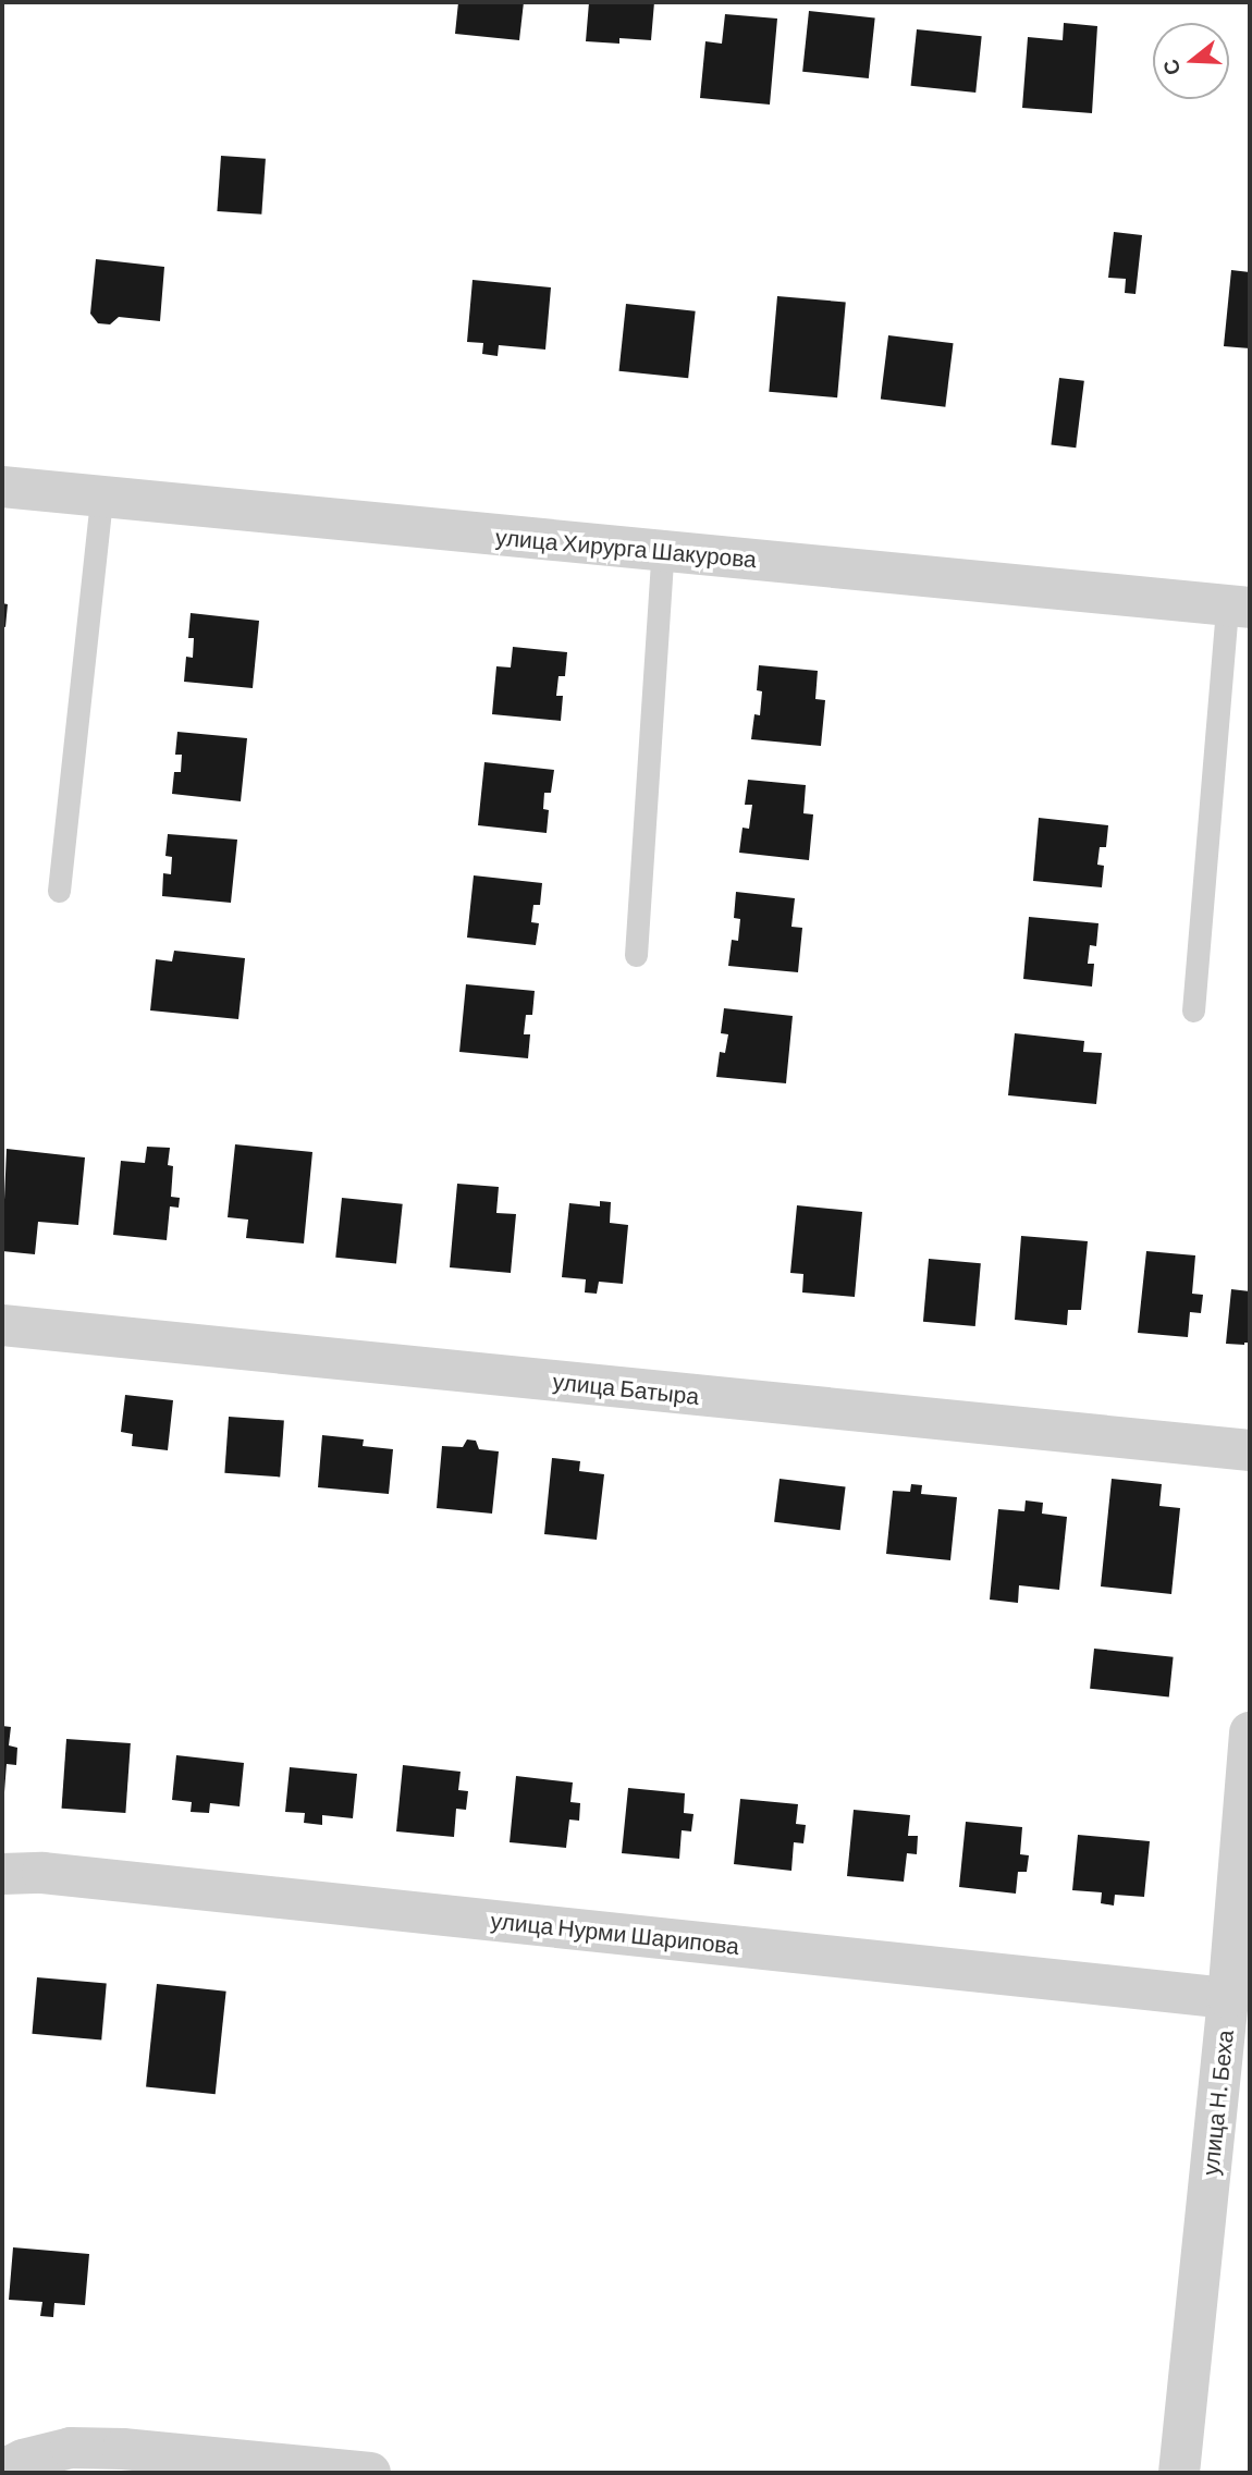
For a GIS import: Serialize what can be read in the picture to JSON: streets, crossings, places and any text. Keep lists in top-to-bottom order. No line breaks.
{"streets":{"street":["улица Хирурга Шакурова","улица Батыра","улица Нурми Шарипова","улица Н. Беха"]},"crossings":[["улица Нурми Шарипова","улица Н. Беха"]],"north":"left"}
